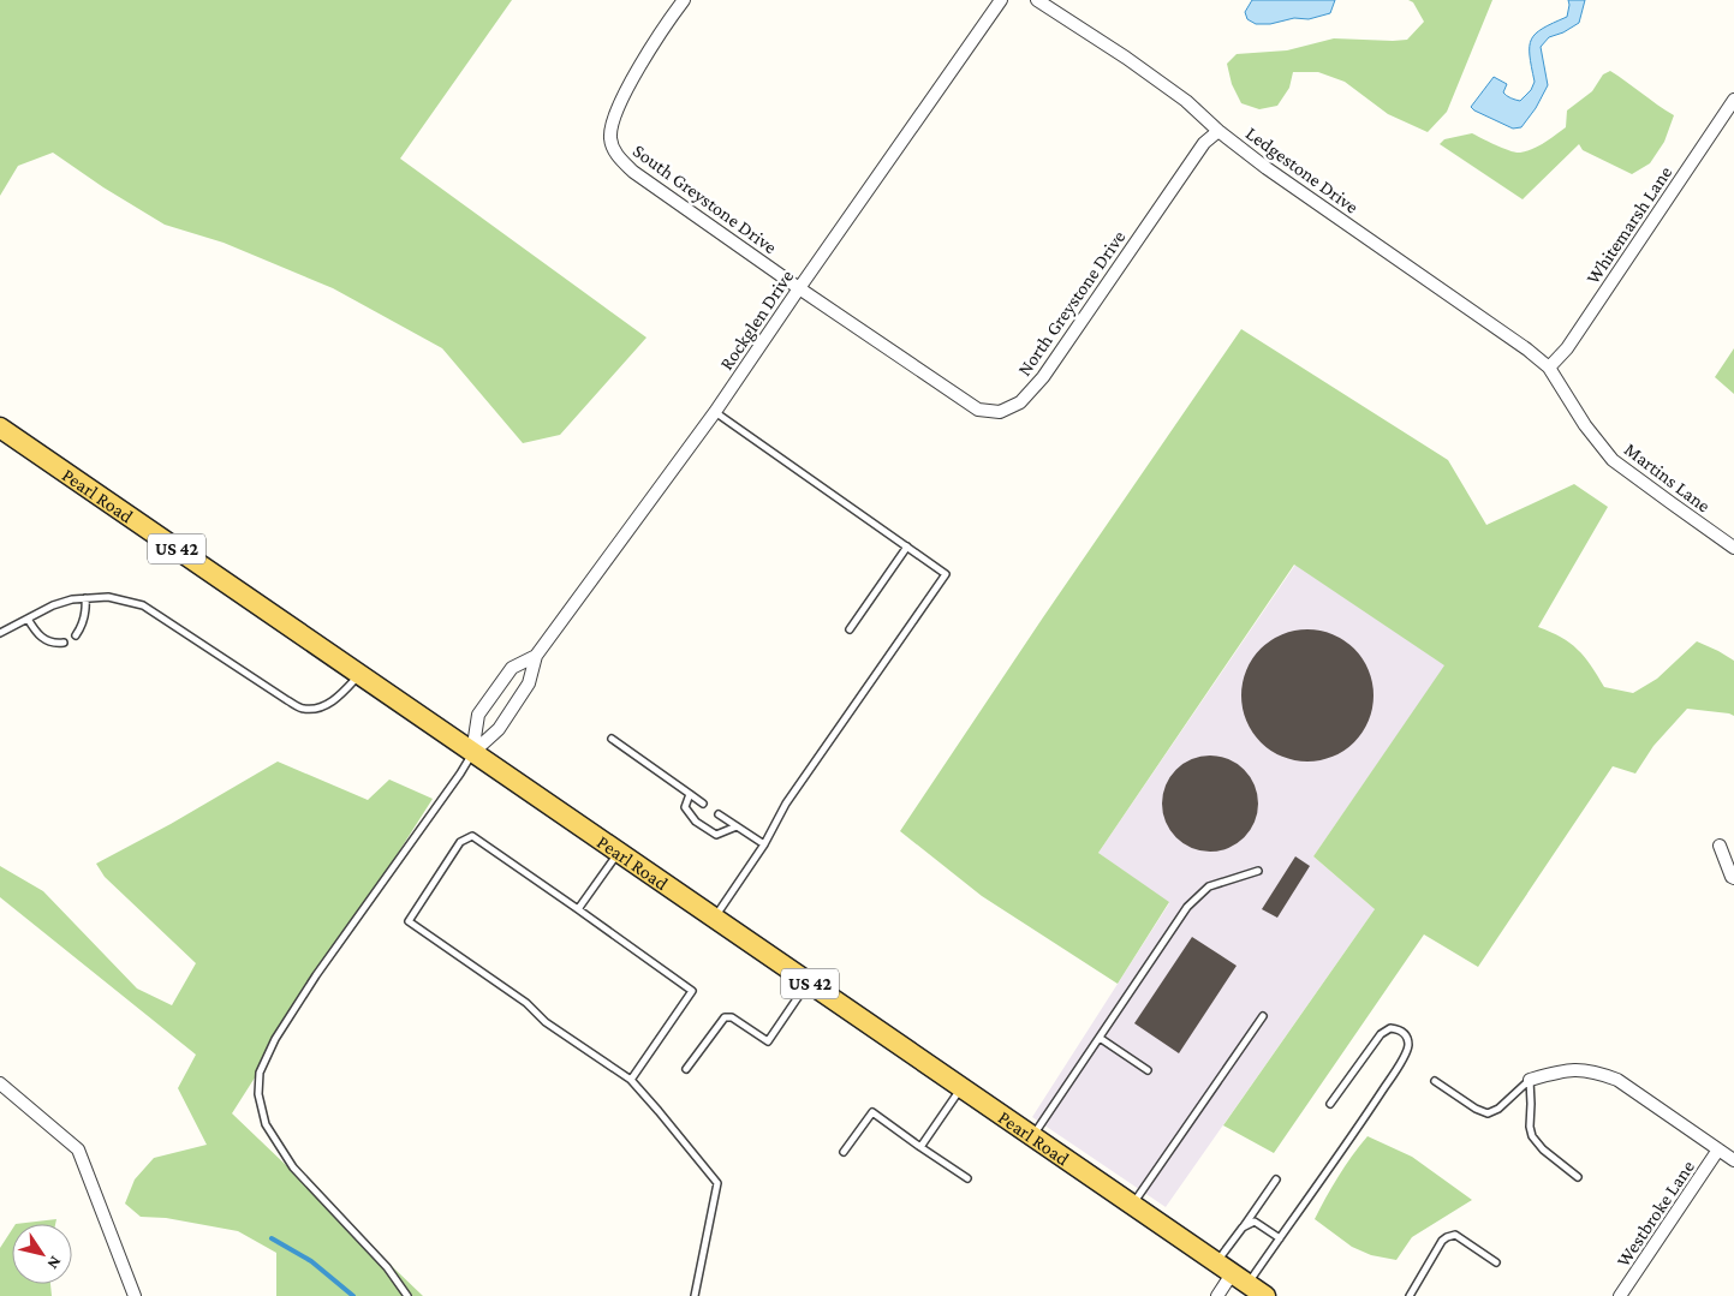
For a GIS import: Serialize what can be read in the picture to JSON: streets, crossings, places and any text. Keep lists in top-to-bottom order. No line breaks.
{"streets":{"main road":["Pearl Road","US 42"],"street":["Ledgestone Drive","South Greystone Drive","Whitemarsh Lane","North Greystone Drive","Rockglen Drive","Martins Lane","Westbroke Lane"]},"crossings":[["Ledgestone Drive","Whitemarsh Lane"],["Ledgestone Drive","North Greystone Drive"],["Ledgestone Drive","Martins Lane"],["South Greystone Drive","North Greystone Drive"],["South Greystone Drive","Rockglen Drive"],["Whitemarsh Lane","Martins Lane"],["North Greystone Drive","Rockglen Drive"],["Rockglen Drive","Pearl Road"]],"north":"bottom right"}
